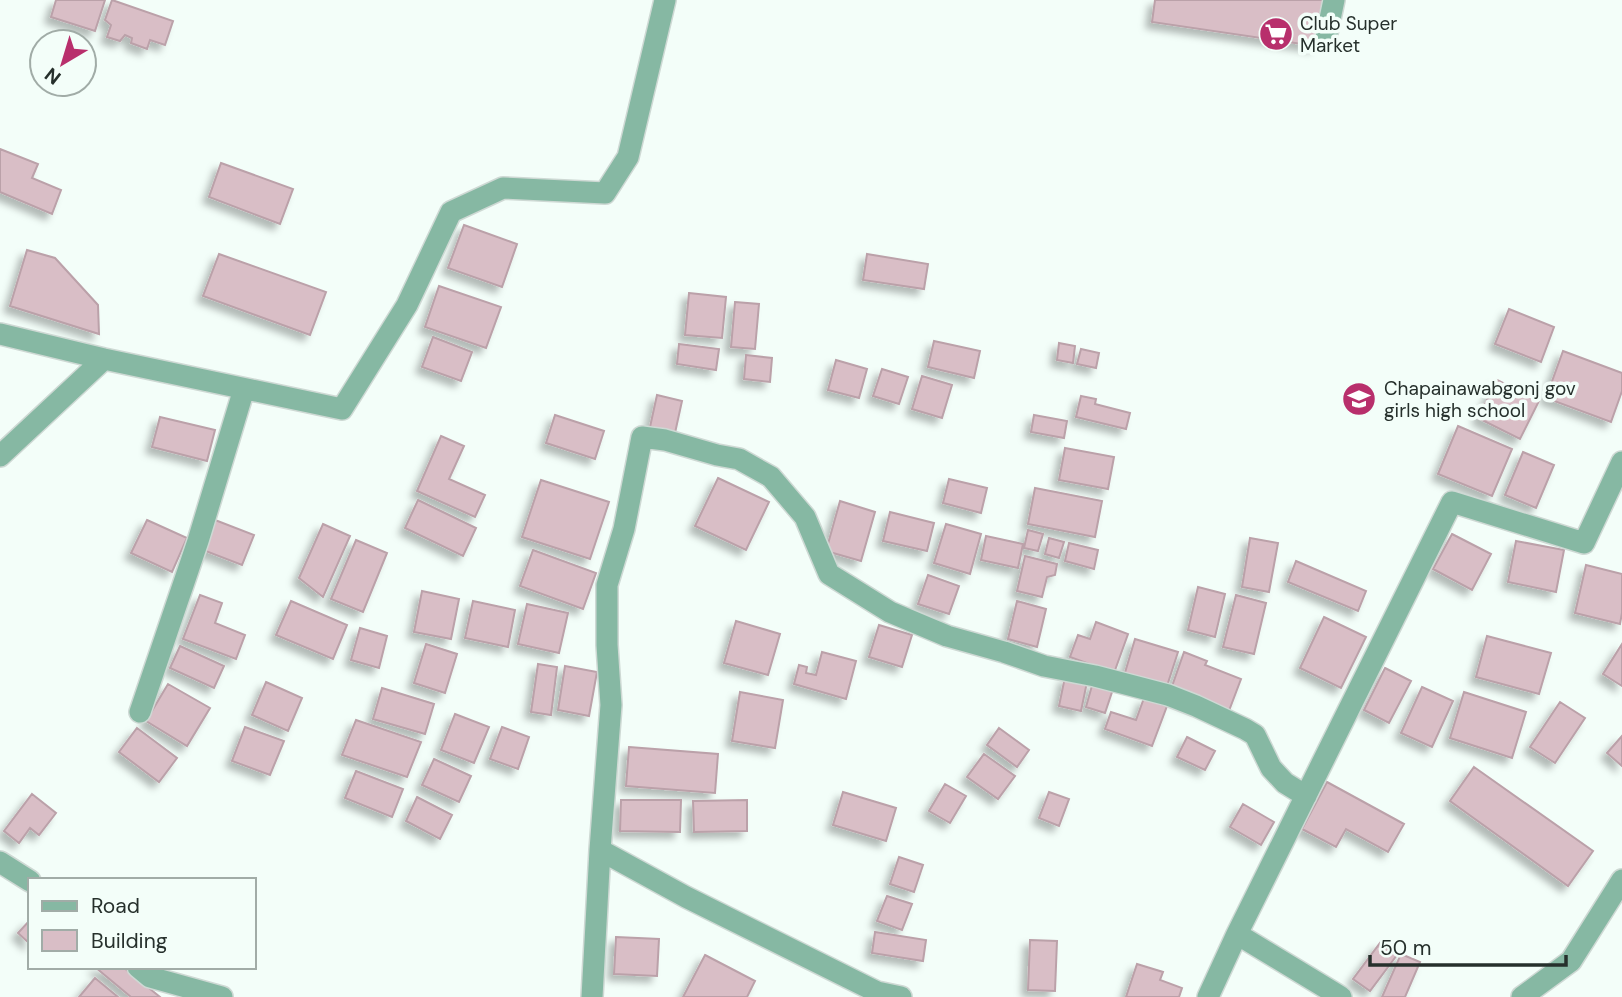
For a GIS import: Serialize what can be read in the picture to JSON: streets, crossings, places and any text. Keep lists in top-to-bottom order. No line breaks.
{"places":{"supermarket":["Club Super Market"],"school or university":["Chapainawabgonj gov girls high school"]},"legend":["Road","Building"],"scale_bar":"50 m","north":"bottom left"}
